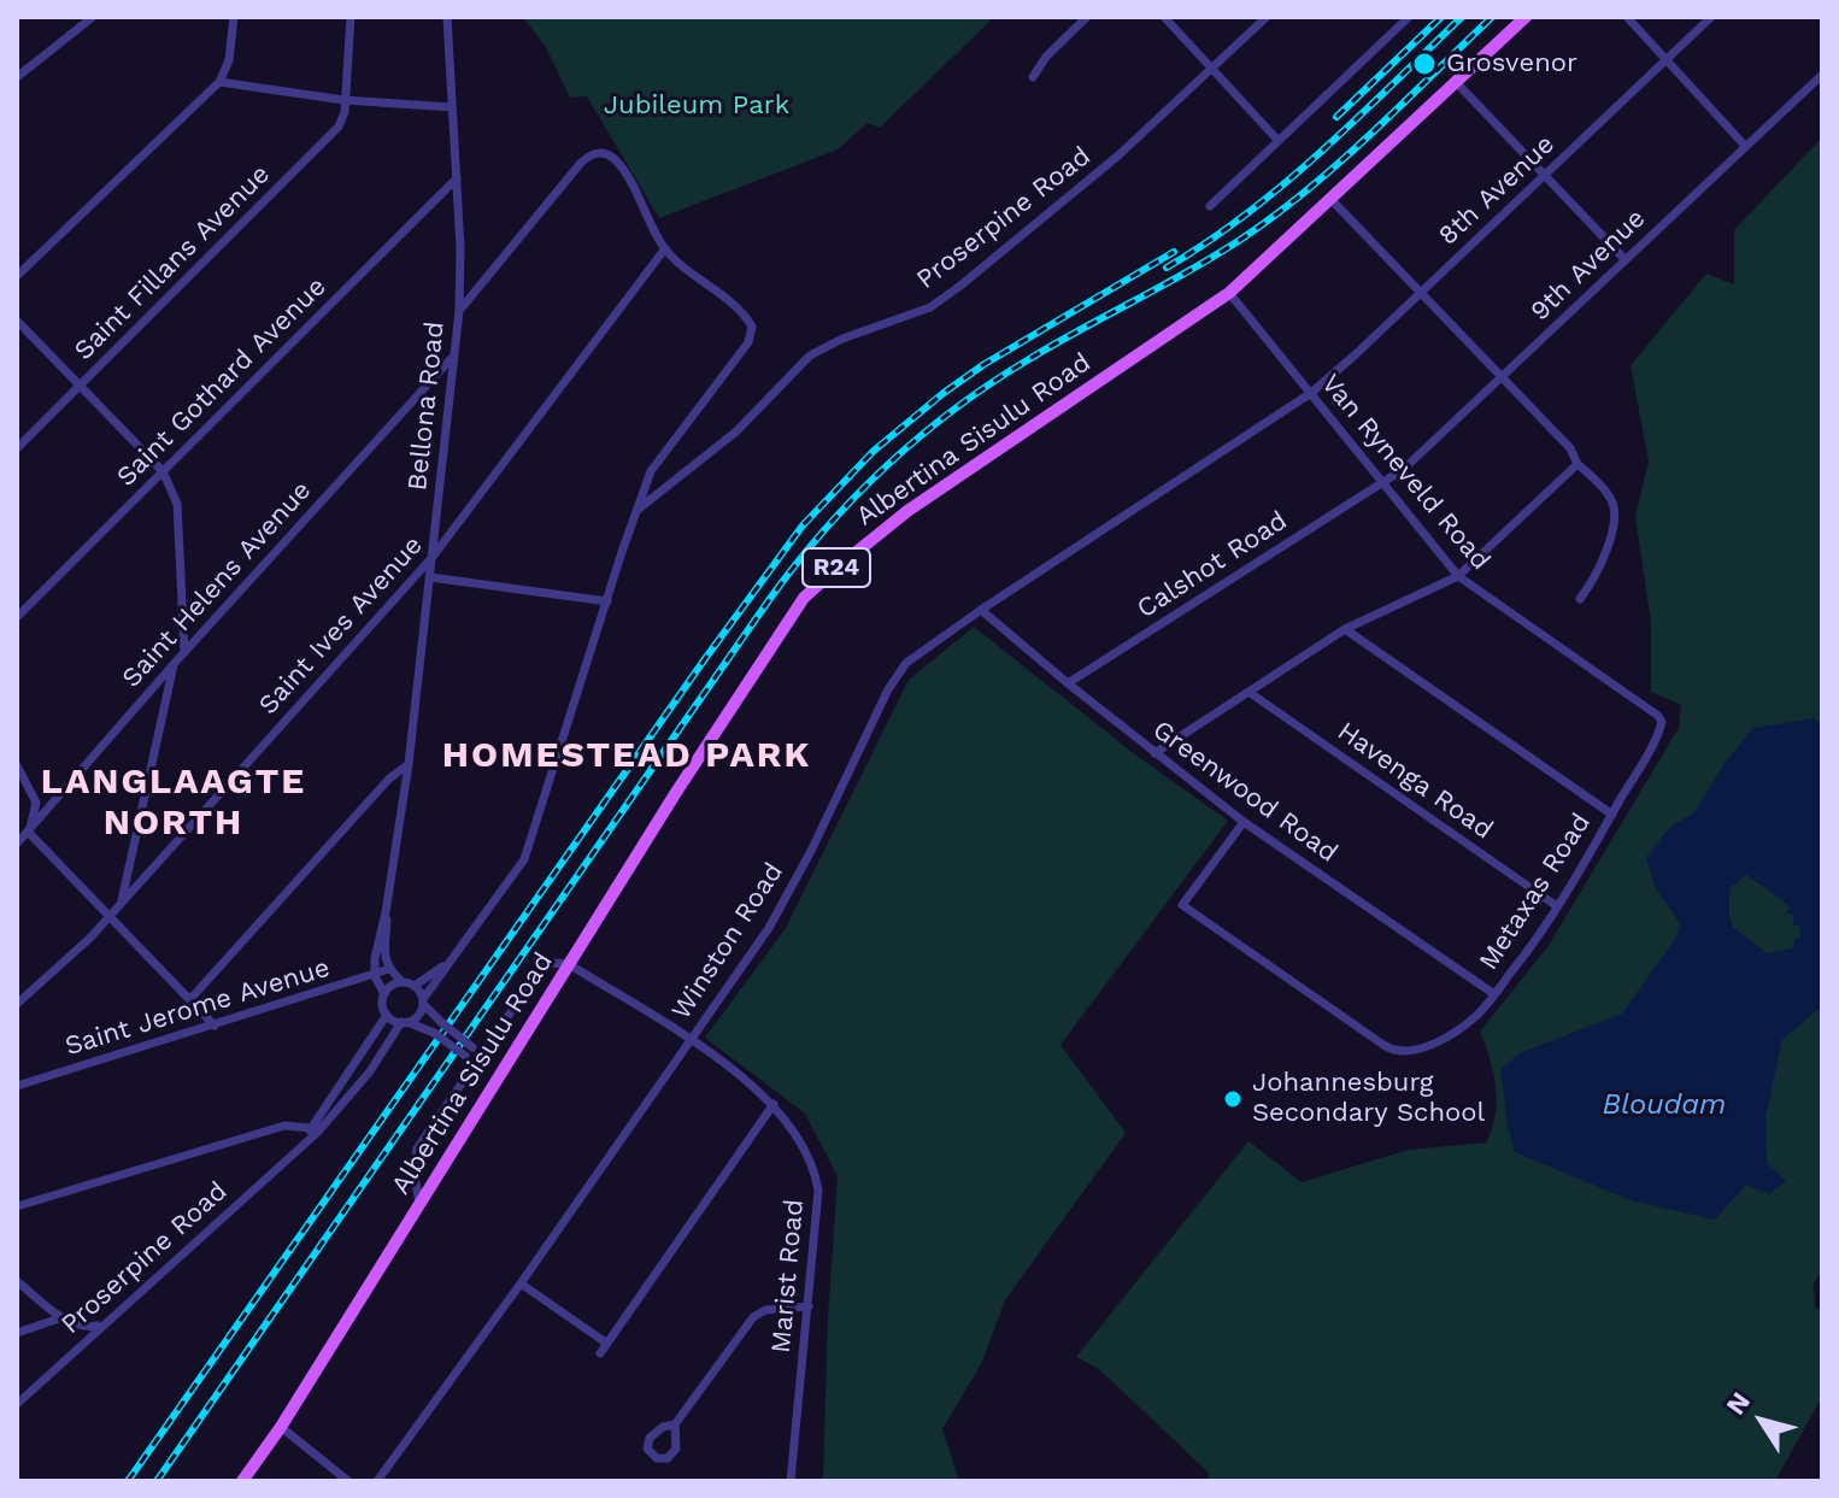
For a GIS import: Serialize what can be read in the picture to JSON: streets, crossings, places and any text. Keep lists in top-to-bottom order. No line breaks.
{"streets":{"main road":["Albertina Sisulu Road","R24"],"street":["8th Avenue","Proserpine Road","Saint Fillans Avenue","9th Avenue","Saint Gothard Avenue","Bellona Road","Van Ryneveld Road","Calshot Road","Saint Helens Avenue","Saint Ives Avenue","Havenga Road","Greenwood Road","Metaxas Road","Winston Road","Saint Jerome Avenue","Marist Road"]},"crossings":[["8th Avenue","Van Ryneveld Road"],["8th Avenue","Winston Road"],["Proserpine Road","Saint Ives Avenue"],["9th Avenue","Van Ryneveld Road"],["9th Avenue","Calshot Road"],["Saint Gothard Avenue","Bellona Road"],["Bellona Road","Saint Helens Avenue"],["Bellona Road","Saint Ives Avenue"],["Bellona Road","Saint Jerome Avenue"],["Albertina Sisulu Road","Van Ryneveld Road"],["Albertina Sisulu Road","Marist Road"],["Van Ryneveld Road","Calshot Road"],["Van Ryneveld Road","Metaxas Road"],["Van Ryneveld Road","Winston Road"],["Calshot Road","Greenwood Road"],["Havenga Road","Metaxas Road"],["Greenwood Road","Metaxas Road"],["Greenwood Road","Winston Road"],["Winston Road","Marist Road"]],"districts":["HOMESTEAD PARK","LANGLAAGTE NORTH"],"water":["Bloudam"],"parks":["Jubileum Park"],"places":["Grosvenor","Johannesburg Secondary School"],"north":"top left"}
